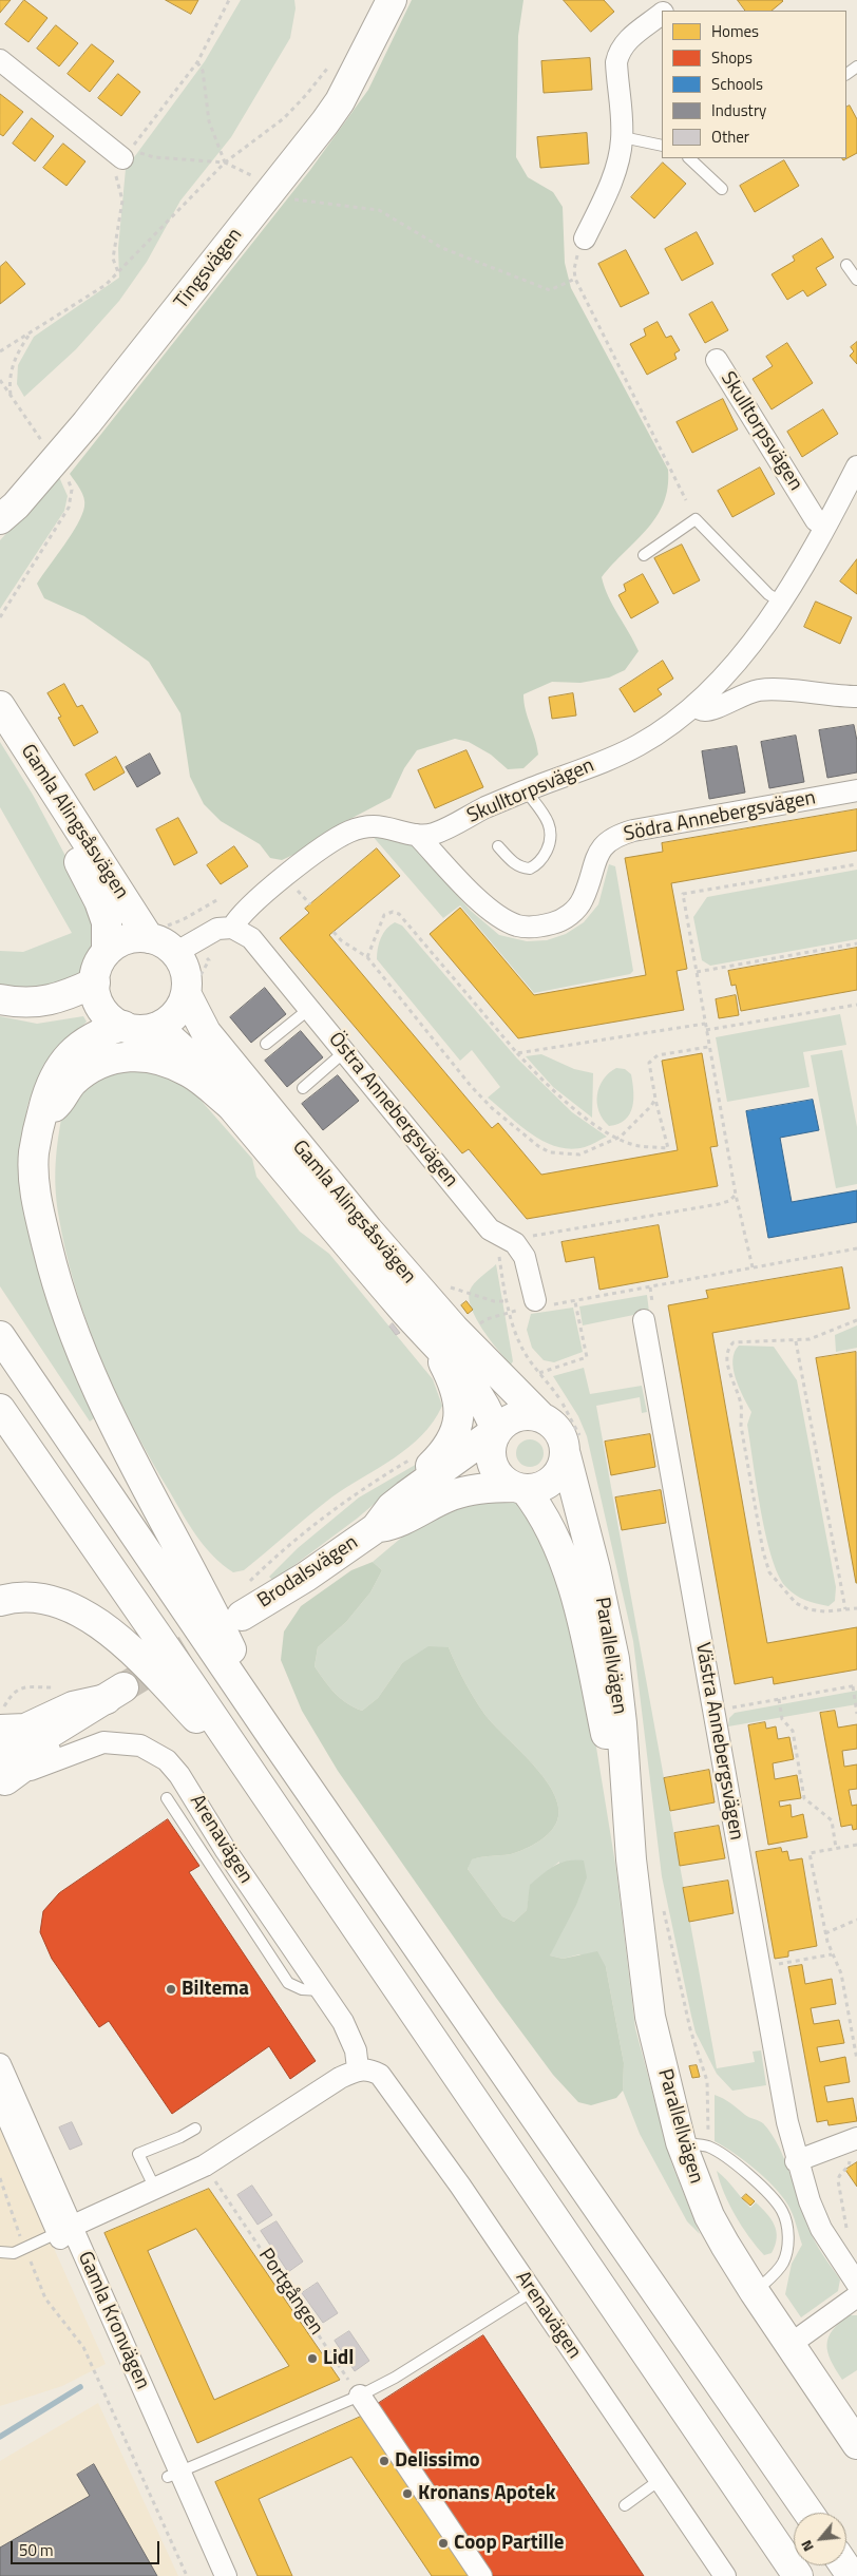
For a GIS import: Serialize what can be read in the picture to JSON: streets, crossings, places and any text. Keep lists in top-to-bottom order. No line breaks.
{"streets":{"main road":["Tingsvägen","Gamla Alingsåsvägen","Brodalsvägen","Parallellvägen"],"street":["Skulltorpsvägen","Södra Annebergsvägen","Östra Annebergsvägen","Västra Annebergsvägen","Arenavägen","Gamla Kronvägen"],"path":["Portgången"]},"crossings":[["Skulltorpsvägen","Södra Annebergsvägen"],["Skulltorpsvägen","Östra Annebergsvägen"],["Gamla Alingsåsvägen","Brodalsvägen"],["Gamla Alingsåsvägen","Parallellvägen"],["Brodalsvägen","Parallellvägen"]],"places":["Biltema","Lidl","Delissimo","Kronans Apotek","Coop Partille"],"legend":["Homes","Shops","Schools","Industry","Other"],"scale_bar":"50 m","north":"bottom left"}
